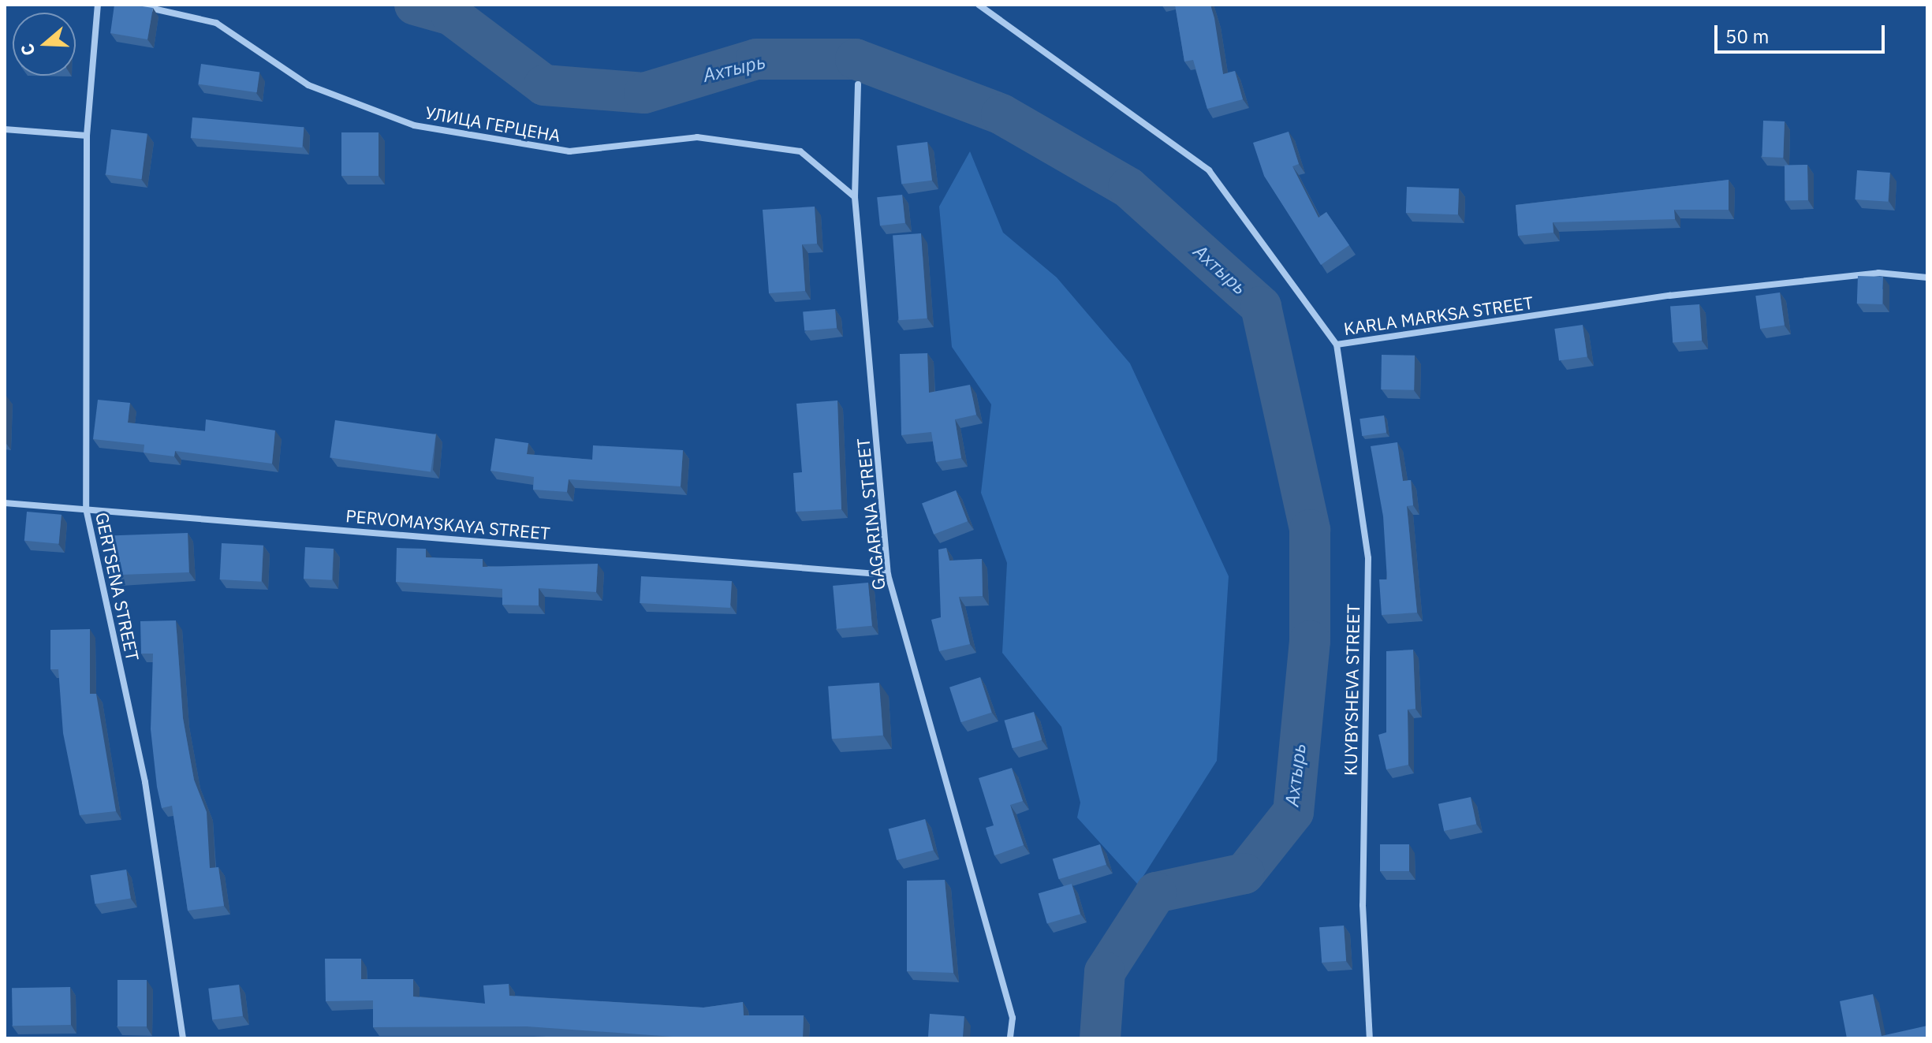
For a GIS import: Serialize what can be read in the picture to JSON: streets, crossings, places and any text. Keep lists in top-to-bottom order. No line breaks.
{"streets":{"street":["УЛИЦА ГЕРЦЕНА","KARLA MARKSA STREET","GAGARINA STREET","PERVOMAYSKAYA STREET","GERTSENA STREET","KUYBYSHEVA STREET"]},"crossings":[["УЛИЦА ГЕРЦЕНА","GAGARINA STREET"],["KARLA MARKSA STREET","KUYBYSHEVA STREET"],["GAGARINA STREET","PERVOMAYSKAYA STREET"],["PERVOMAYSKAYA STREET","GERTSENA STREET"]],"water":["Ахтырь"],"scale_bar":"50 m","north":"left"}
